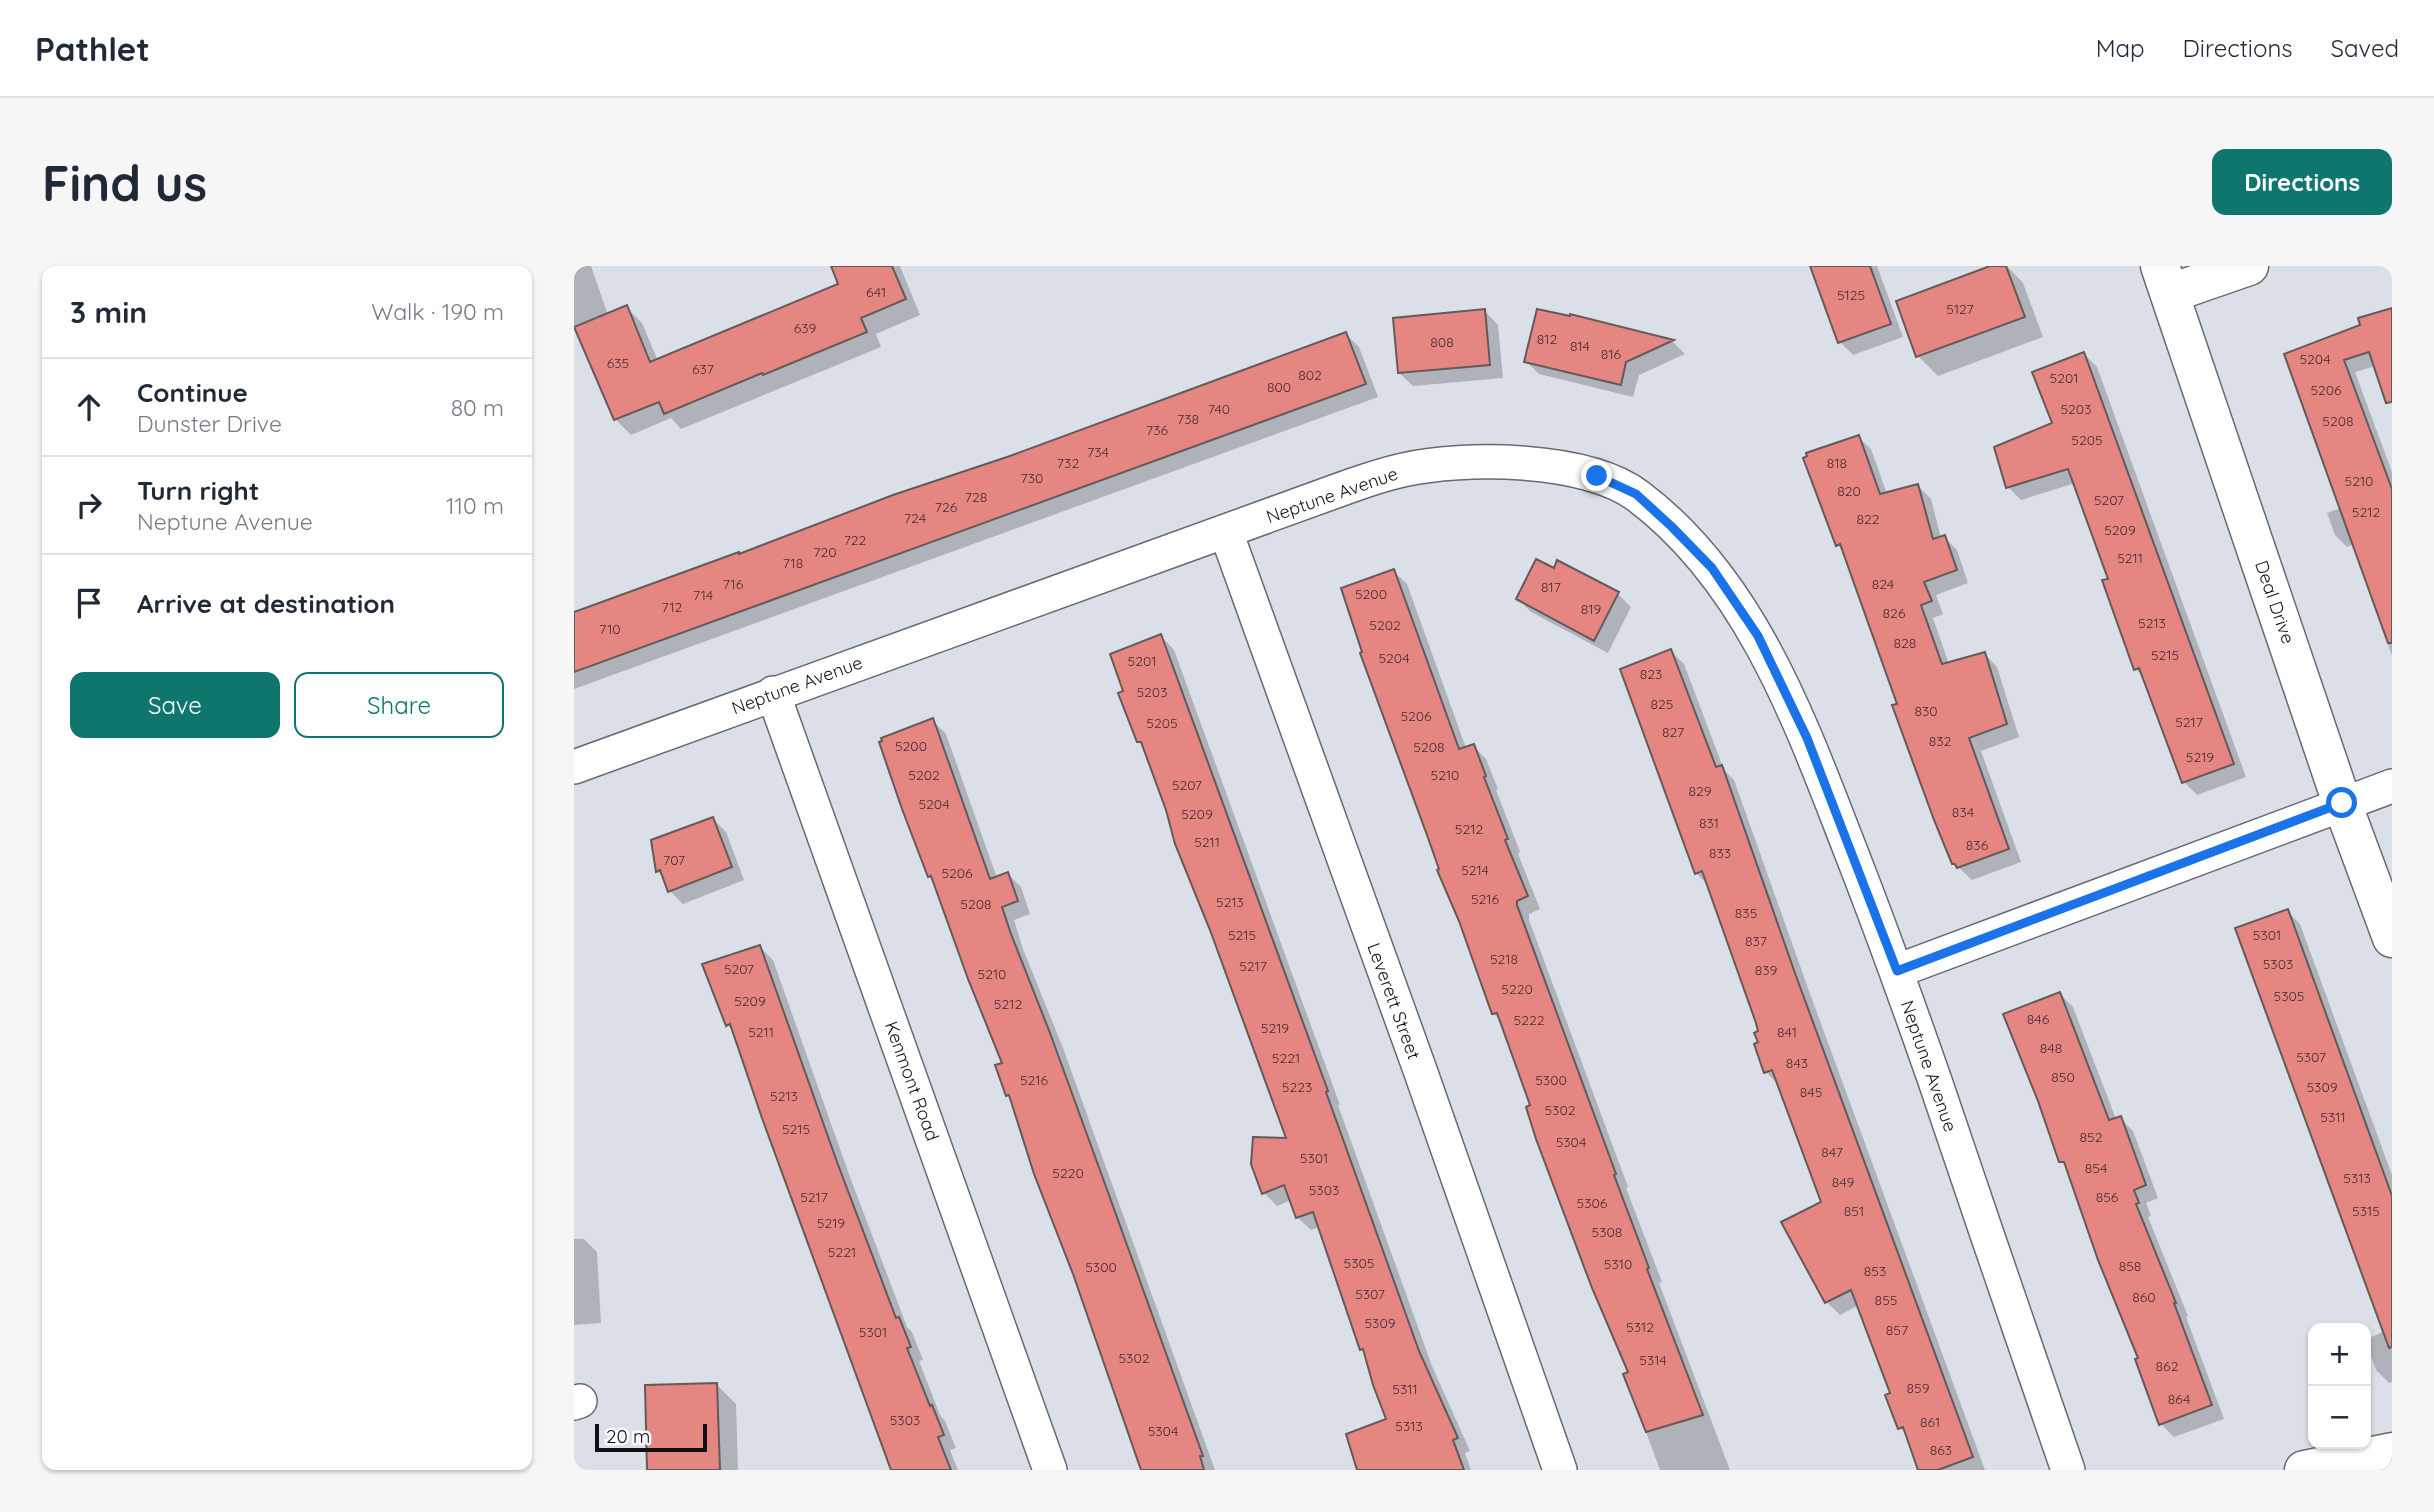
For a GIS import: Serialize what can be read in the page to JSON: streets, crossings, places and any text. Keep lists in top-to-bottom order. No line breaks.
{"streets":{"street":["Neptune Avenue","Deal Drive","Leverett Street","Kenmont Road"]},"crossings":[["Neptune Avenue","Leverett Street"],["Neptune Avenue","Kenmont Road"]],"house_numbers":["641","5125","5127","639","812","808","814","816","5204","635","637","802","5201","800","5206","740","5203","738","5208","736","5205","734","732","818","730","5210","820","728","5207","726","5212","724","822","5209","722","720","5211","718","716","824","817","5200","714","712","819","826","5213","5202","710","828","5215","5204","5201","823","5203","825","830","5206","5217","5205","827","832","5200","5208","5219","5202","5210","5207","829","5204","834","5209","831","5212","5211","836","833","707","5214","5206","5216","5213","5208","835","5215","5301","837","5218","5303","5217","5207","839","5210","5220","5305","5209","5212","846","5222","5219","5211","841","848","5307","5221","843","850","5216","5300","5223","5309","845","5213","5302","5311","5215","852","5304","847","5301","854","5220","5313","849","5303","5217","856","5306","851","5315","5219","5308","5221","5305","5310","858","5300","853","5307","860","855","5309","5312","857","5301","5302","5314","862","859","5311","864","5303","861","5313","5304","863"],"scale_bar":"20 m","page":{"header":"Pathlet","nav":["Map","Directions","Saved"],"buttons":["Directions",["Save","Share"]],"title":"Find us","heading":["3 min","Walk · 190 m"],"list":[["Continue","Dunster Drive","80 m"],["Turn right","Neptune Avenue","110 m"],"Arrive at destination"],"map_buttons":["+","−"],"scale":"20 m"}}
